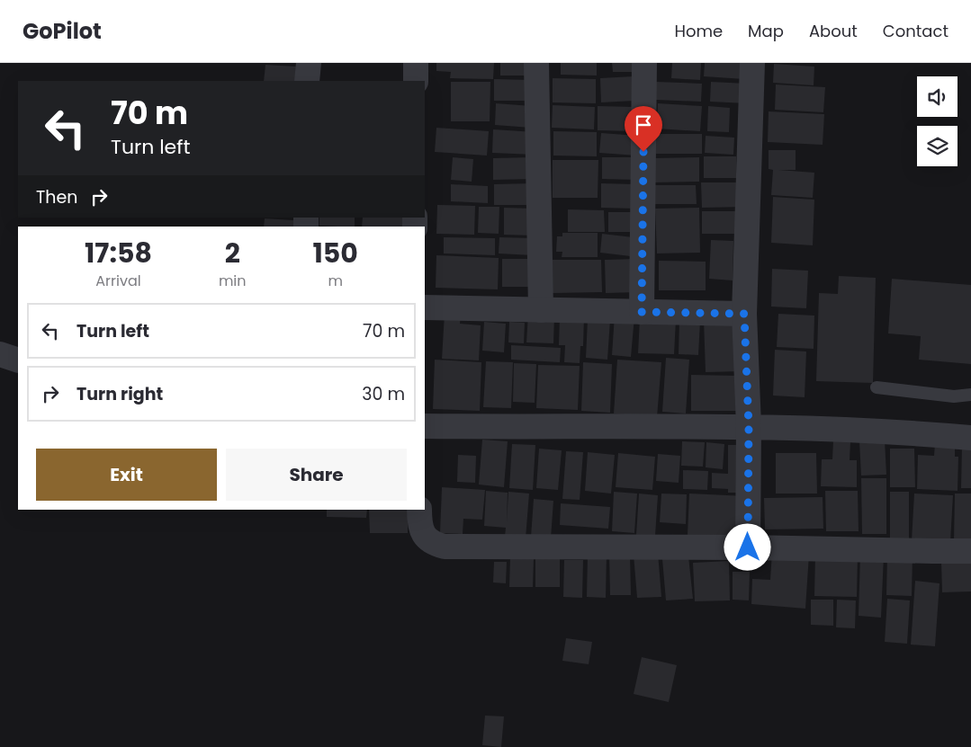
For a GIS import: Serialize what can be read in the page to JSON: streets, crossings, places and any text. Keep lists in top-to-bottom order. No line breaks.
{"page":{"header":"GoPilot","nav":["Home","Map","About","Contact"],"turn":["70 m","Turn left"],"then":"Then","eta":["17:58","Arrival","2","min","150","m"],"list":[{"name":"Turn left","value":"70 m"},{"name":"Turn right","value":"30 m"}],"buttons":["Exit","Share"]}}
